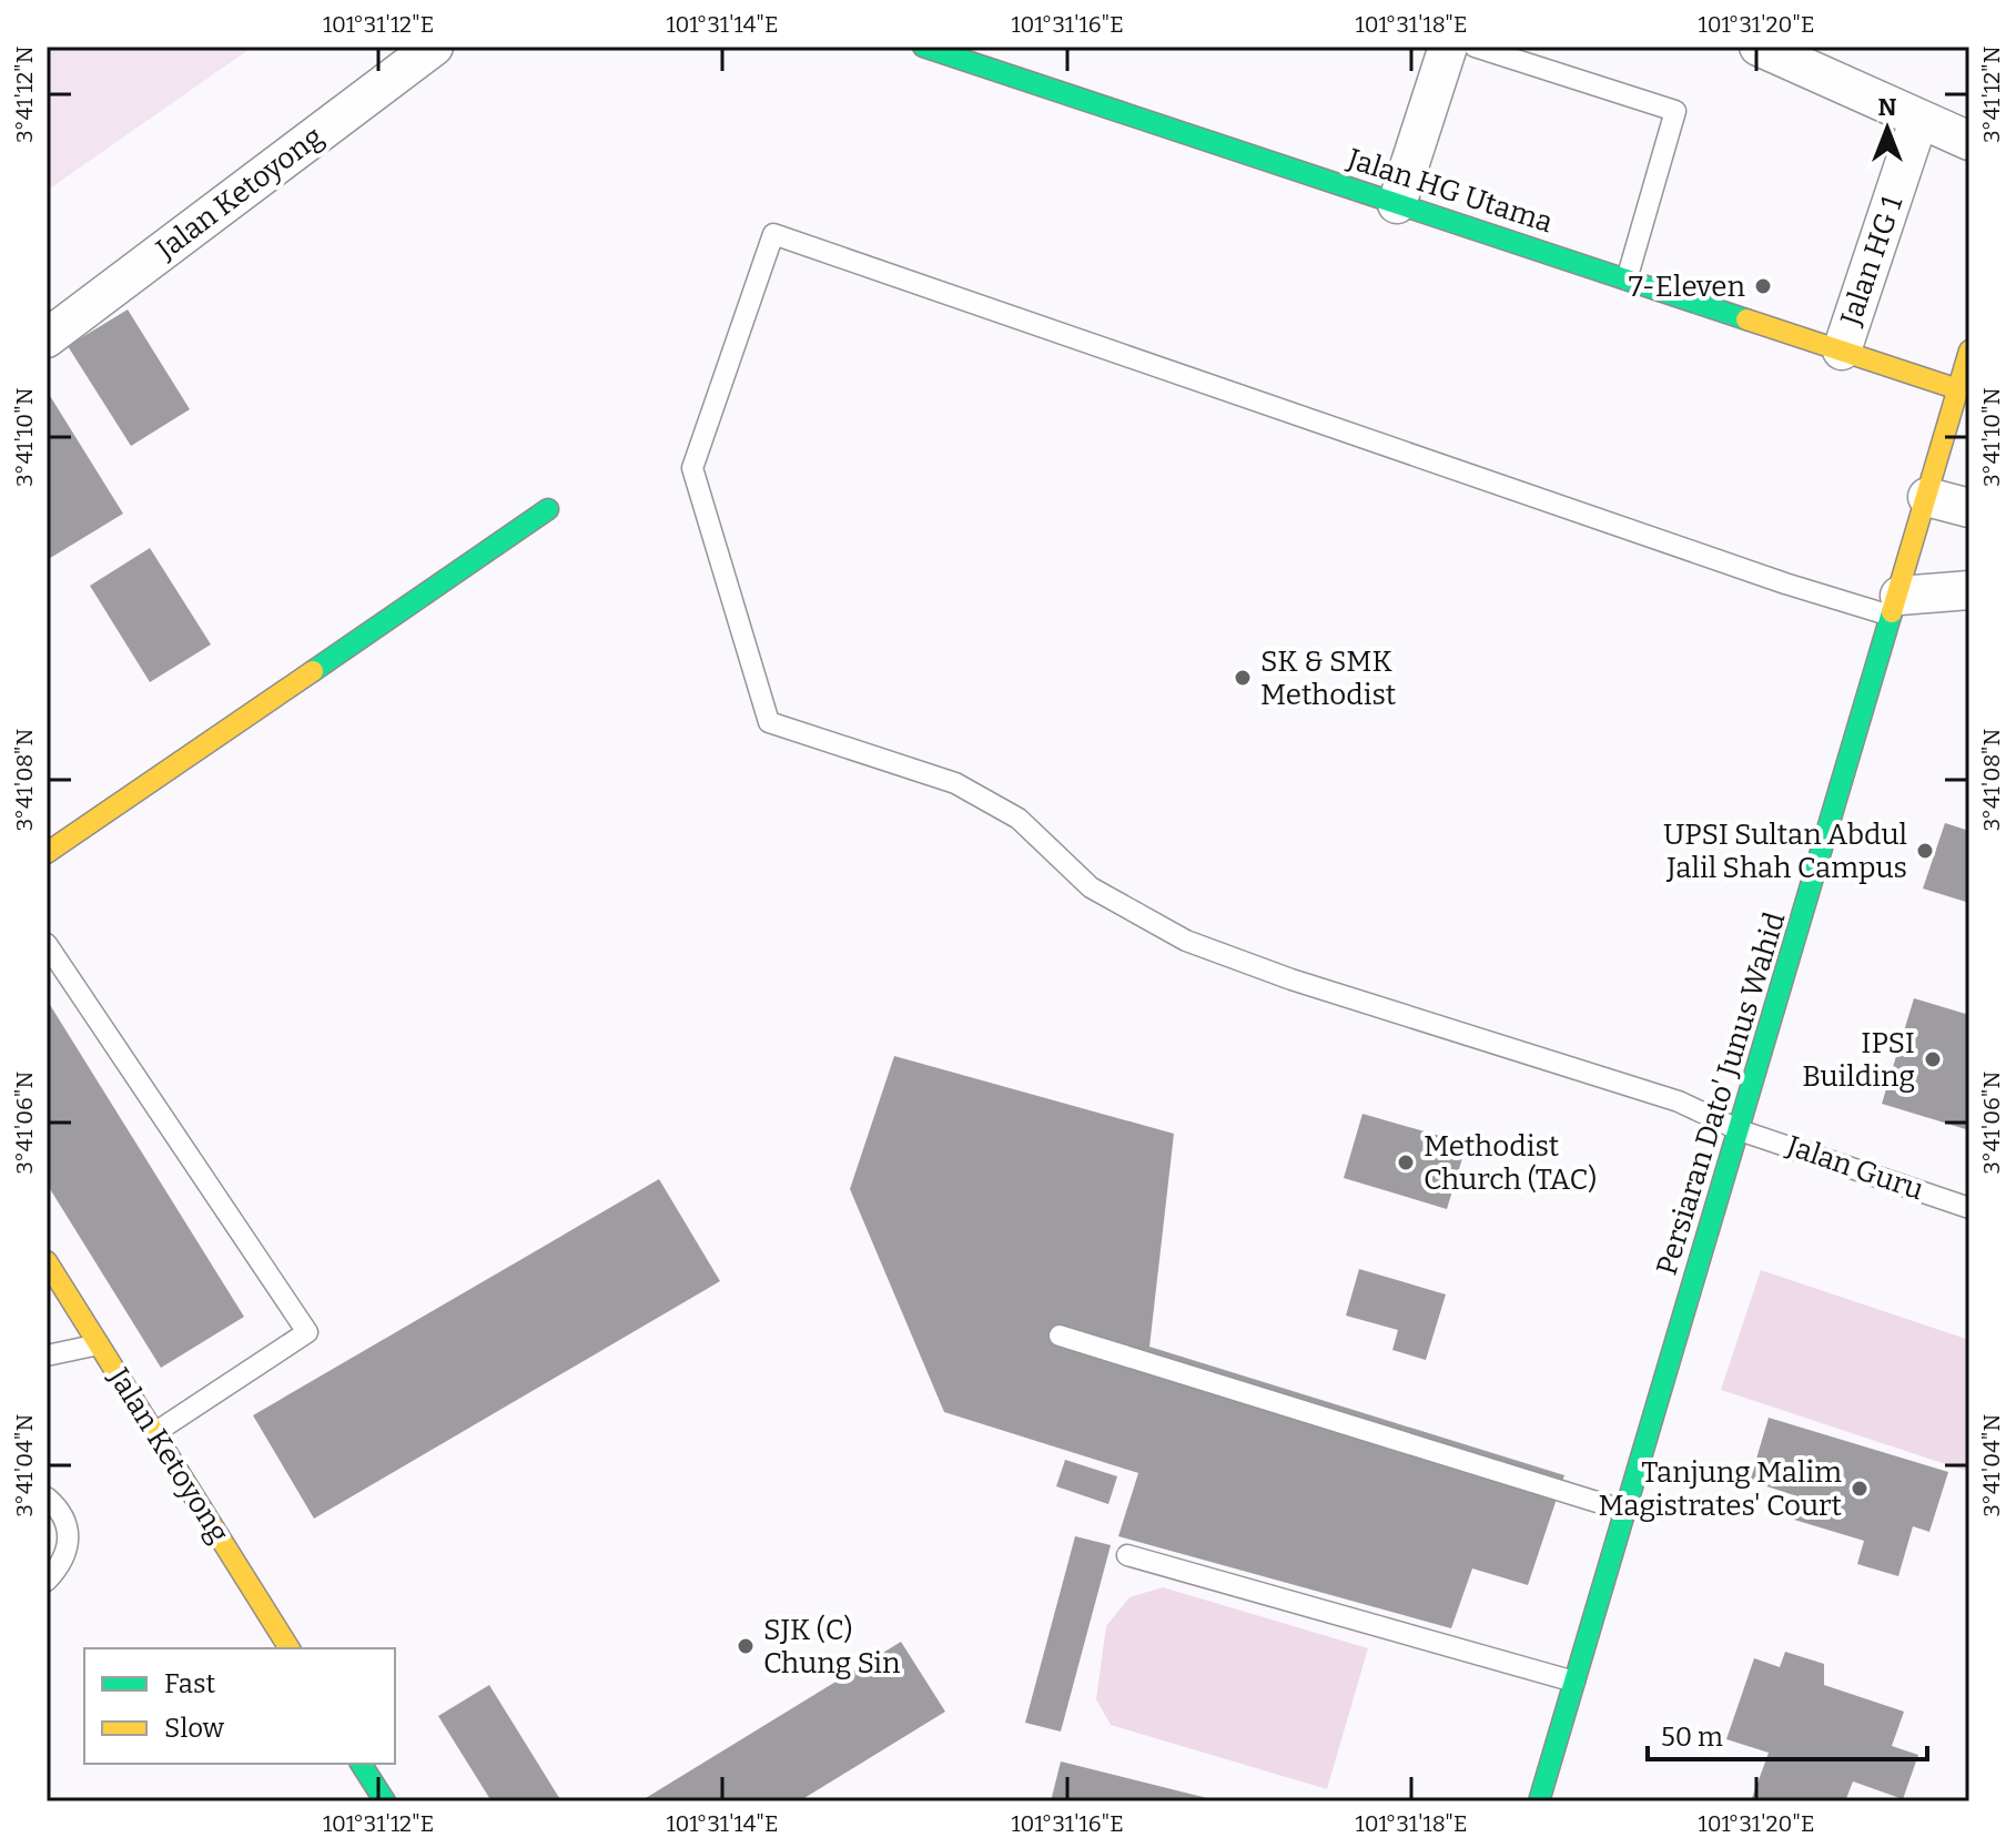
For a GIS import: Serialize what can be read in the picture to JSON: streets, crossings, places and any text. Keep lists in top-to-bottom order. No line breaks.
{"streets":{"street":["Jalan HG Utama","Jalan Ketoyong","Jalan HG 1","Persiaran Dato' Junus Wahid"],"lane":["Jalan Guru"]},"crossings":[["Jalan HG Utama","Jalan HG 1"],["Jalan HG Utama","Persiaran Dato' Junus Wahid"],["Persiaran Dato' Junus Wahid","Jalan Guru"]],"places":["7-Eleven","SK & SMK Methodist","UPSI Sultan Abdul Jalil Shah Campus","IPSI Building","Methodist Church (TAC)","Tanjung Malim Magistrates' Court","SJK (C) Chung Sin"],"legend":["Fast","Slow"],"scale_bar":"50 m","north":"top","coordinates":["101°31'12\"E","101°31'14\"E","101°31'16\"E","101°31'18\"E","101°31'20\"E","3°41'12\"N","3°41'10\"N","3°41'08\"N","3°41'06\"N","3°41'04\"N"]}
